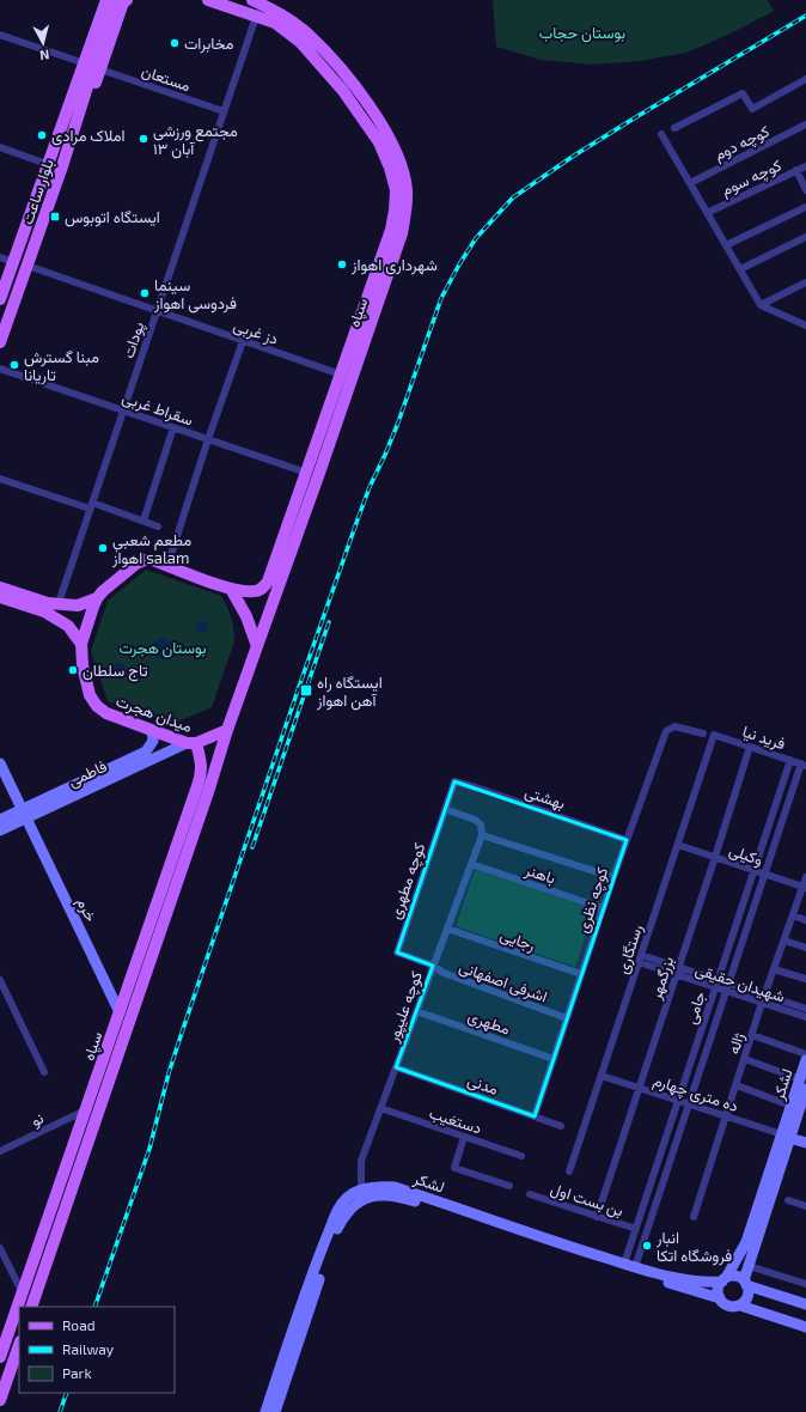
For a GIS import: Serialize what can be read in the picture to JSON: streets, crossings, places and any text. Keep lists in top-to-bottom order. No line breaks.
{"streets":{"main road":["بلوار ساعت","سپاه","میدان هجرت","فاطمی","خرم","لشکر"],"street":["مستعان","کوچه دوم","کوچه سوم","دز غربی","پودات","سقراط غربی","فرید نیا","بهشتی","وکیلی","باهنر","کوچه مطهری","کوچه نظری","رجایی","رستگاری","بزرگمهر","اشرفی اصفهانی","شهیدان حقیقی","کوچه علیپور","جامی","مطهری","ژاله","مدنی","ده متری چهارم","نو","دستغیب","بن بست اول"]},"crossings":[["مستعان","پودات"],["بلوار ساعت","دز غربی"],["سپاه","دز غربی"],["سپاه","پودات"],["سپاه","سقراط غربی"],["سپاه","میدان هجرت"],["سپاه","فاطمی"],["سپاه","خرم"],["سپاه","نو"],["دز غربی","پودات"],["پودات","سقراط غربی"],["میدان هجرت","فاطمی"],["فرید نیا","رستگاری"],["فرید نیا","بزرگمهر"],["فرید نیا","جامی"],["فاطمی","خرم"],["بهشتی","کوچه مطهری"],["بهشتی","کوچه نظری"],["وکیلی","رستگاری"],["وکیلی","بزرگمهر"],["وکیلی","جامی"],["وکیلی","ژاله"],["باهنر","کوچه نظری"],["باهنر","کوچه علیپور"],["کوچه مطهری","اشرفی اصفهانی"],["کوچه مطهری","کوچه علیپور"],["کوچه نظری","رجایی"],["کوچه نظری","اشرفی اصفهانی"],["کوچه نظری","مطهری"],["کوچه نظری","مدنی"],["رجایی","کوچه علیپور"],["رستگاری","شهیدان حقیقی"],["رستگاری","ده متری چهارم"],["بزرگمهر","شهیدان حقیقی"],["بزرگمهر","ده متری چهارم"],["بزرگمهر","بن بست اول"],["اشرفی اصفهانی","کوچه علیپور"],["شهیدان حقیقی","جامی"],["شهیدان حقیقی","ژاله"],["کوچه علیپور","مطهری"],["کوچه علیپور","مدنی"],["کوچه علیپور","لشکر"],["کوچه علیپور","دستغیب"],["جامی","لشکر"],["جامی","ده متری چهارم"],["جامی","بن بست اول"],["ژاله","ده متری چهارم"],["لشکر","ده متری چهارم"]],"parks":["بوستان حجاب","بوستان هجرت"],"places":{"other":["مخابرات","املاک مرادی","مجتمع ورزشی ۱۳ آبان","شهرداری اهواز","سینما فردوسی اهواز","مبنا گسترش تاریانا","مطعم شعبي اهواز salam","تاج سلطان","انبار فروشگاه اتکا"],"transit":["ایستگاه اتوبوس","ایستگاه راه آهن اهواز"]},"legend":["Road","Railway","Park"],"north":"bottom"}
